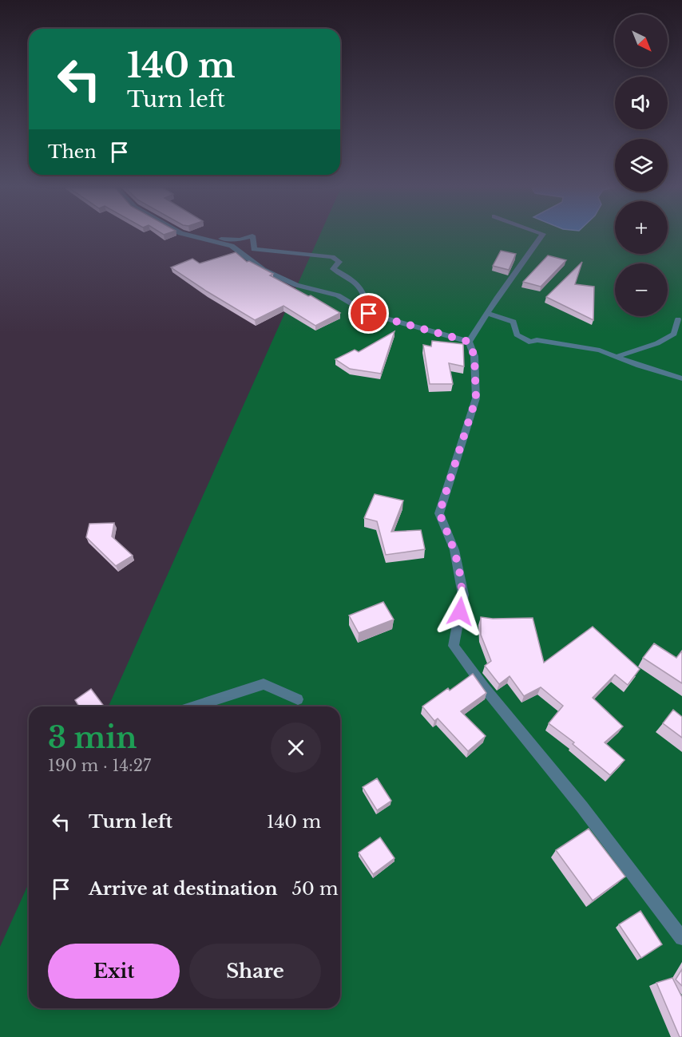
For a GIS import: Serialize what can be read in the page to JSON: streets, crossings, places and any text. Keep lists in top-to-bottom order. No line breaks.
{"north":"bottom right","page":{"map_buttons":["+","−"],"turn":["140 m","Turn left"],"then":"Then","heading":["3 min","190 m · 14:27"],"list":[{"name":"Turn left","value":"140 m"},{"name":"Arrive at destination","value":"50 m"}],"buttons":["Exit","Share"]}}
